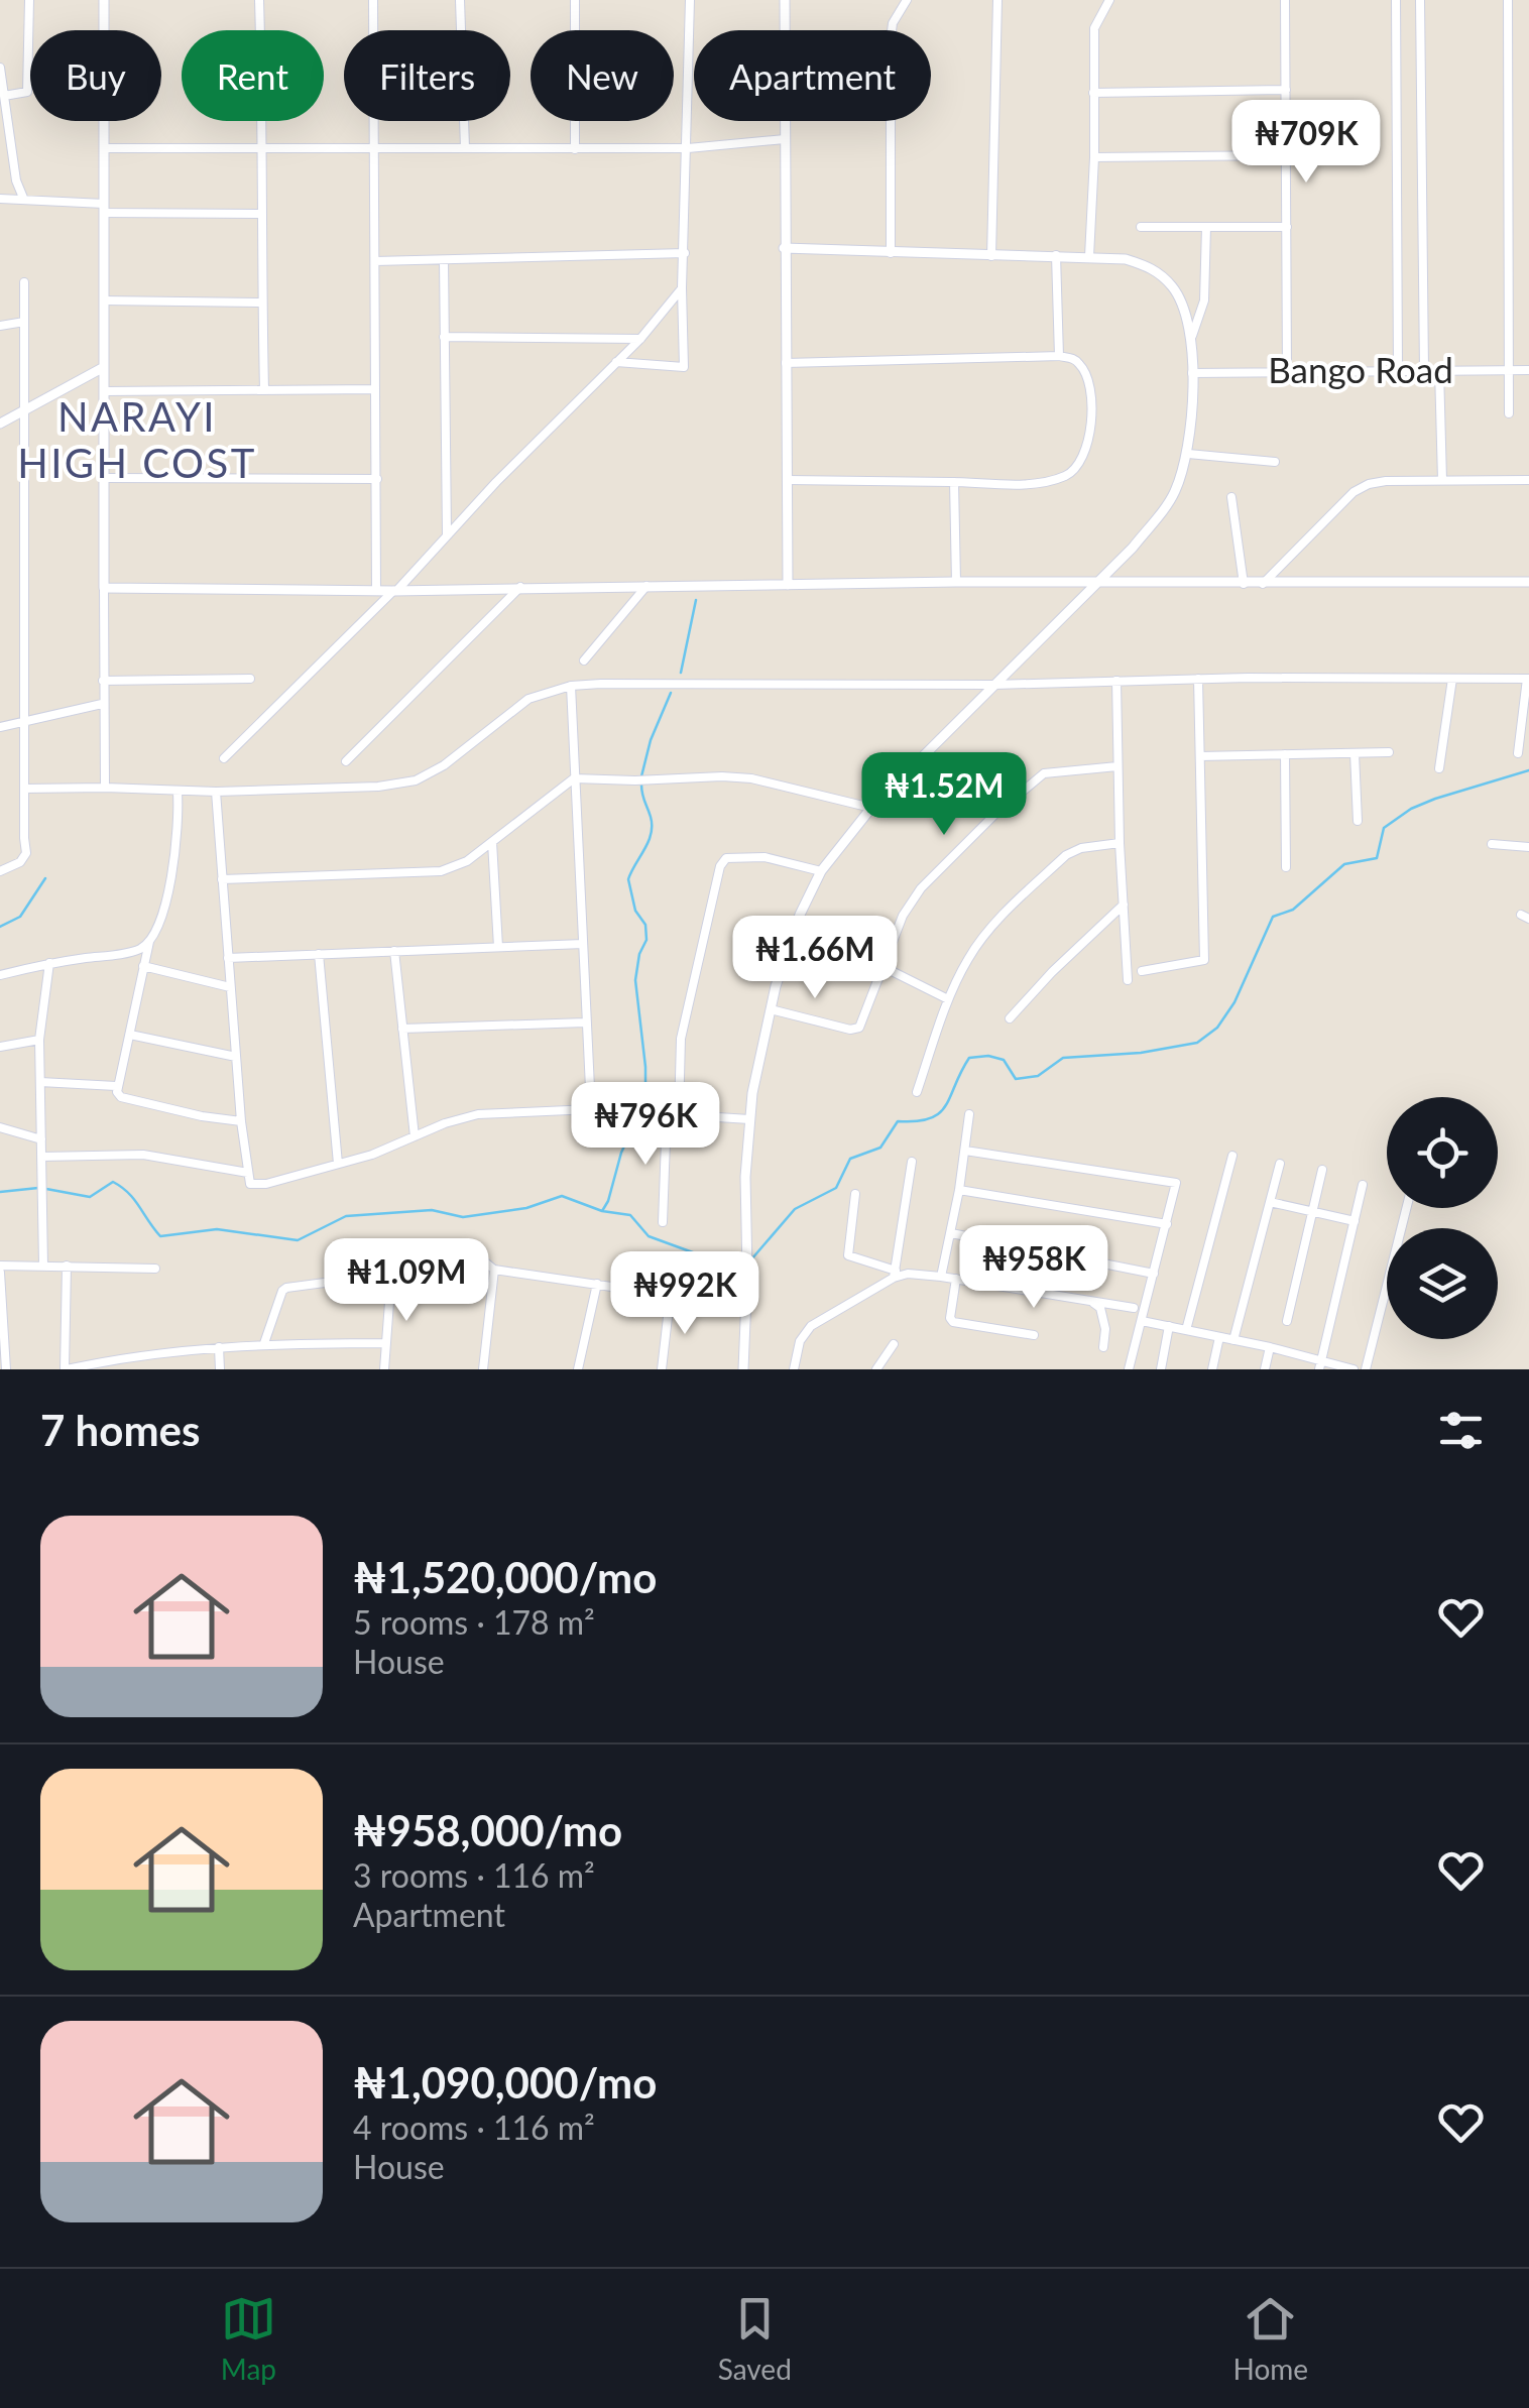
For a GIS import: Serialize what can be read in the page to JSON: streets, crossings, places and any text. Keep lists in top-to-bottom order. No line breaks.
{"streets":{"street":["Bango Road"]},"districts":["NARAYI HIGH COST"],"page":{"chip":["Buy","Rent","Filters","New","Apartment"],"price":["₦709K","₦1.52M","₦1.66M","₦796K","₦958K","₦1.09M","₦992K"],"heading":"7 homes","list":[{"name":"₦1,520,000/mo","note":"5 rooms · 178 m² · House"},{"name":"₦958,000/mo","note":"3 rooms · 116 m² · Apartment"},{"name":"₦1,090,000/mo","note":"4 rooms · 116 m² · House"}],"tabs":["Map","Saved","Home"]}}
